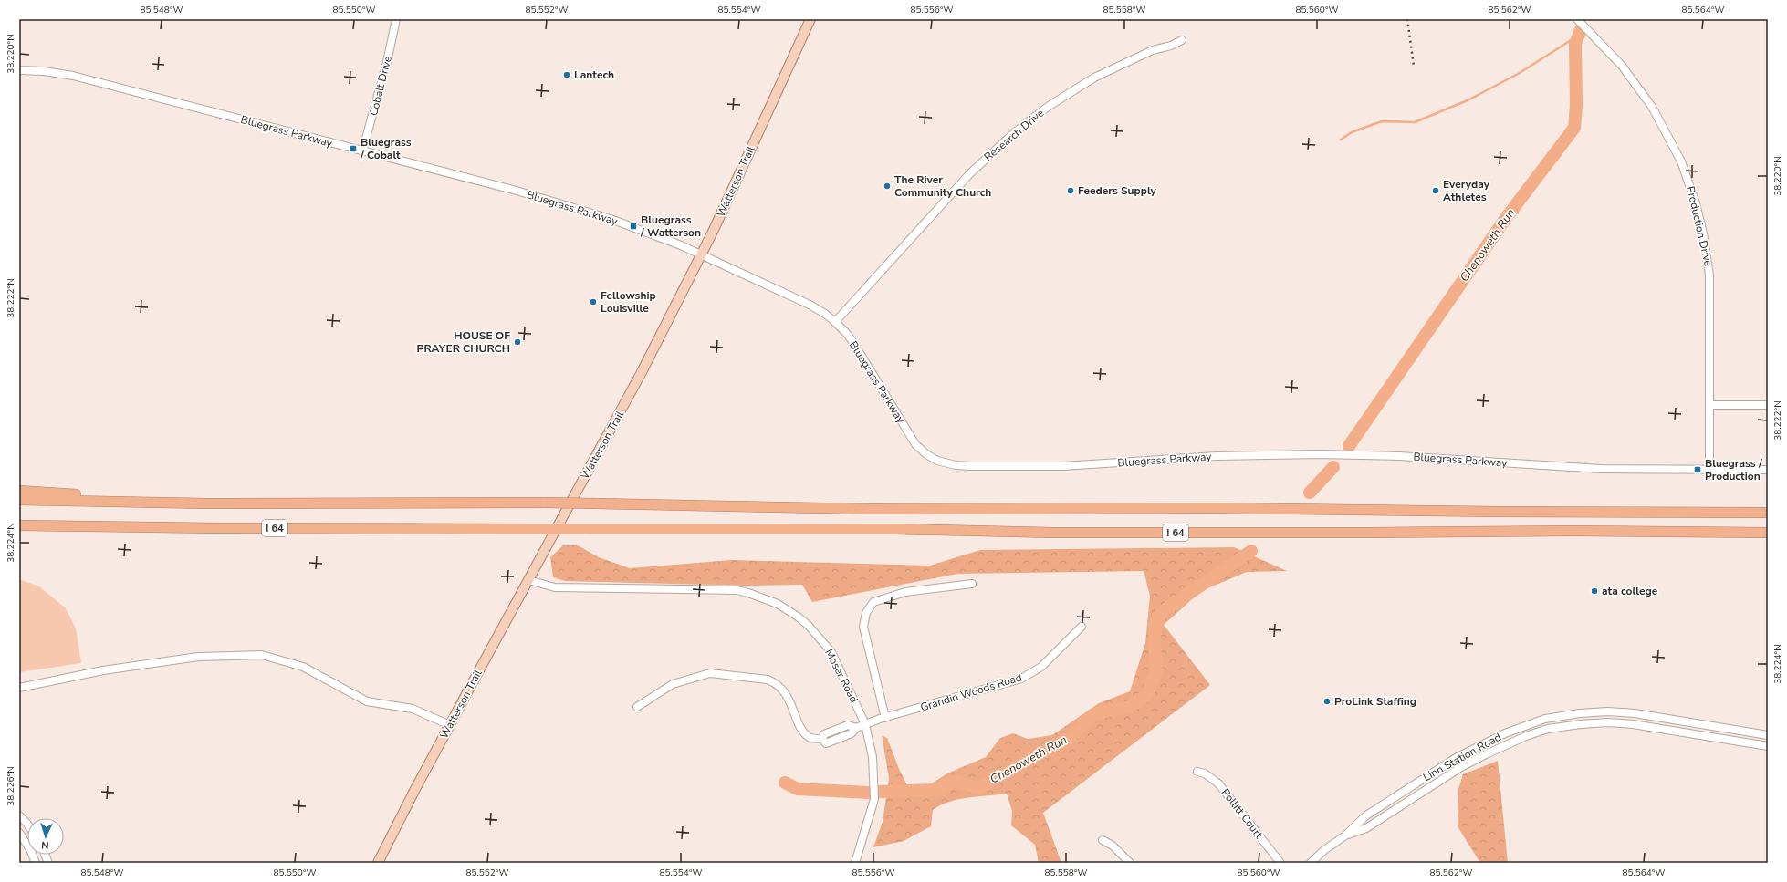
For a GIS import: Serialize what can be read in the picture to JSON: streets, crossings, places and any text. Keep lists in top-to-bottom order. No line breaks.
{"streets":{"highway":["I 64"],"main road":["Watterson Trail"],"street":["Cobalt Drive","Bluegrass Parkway","Research Drive","Production Drive","Moser Road","Grandin Woods Road","Linn Station Road","Pollitt Court"]},"crossings":[["Cobalt Drive","Bluegrass Parkway"],["Bluegrass Parkway","Research Drive"],["Bluegrass Parkway","Watterson Trail"],["Bluegrass Parkway","Production Drive"],["Watterson Trail","Moser Road"],["Moser Road","Grandin Woods Road"]],"water":["Chenoweth Run"],"places":{"other":["Lantech","The River Community Church","Feeders Supply","Everyday Athletes","Fellowship Louisville","HOUSE OF PRAYER CHURCH","ata college","ProLink Staffing"],"transit":["Bluegrass / Cobalt","Bluegrass / Watterson","Bluegrass / Production"]},"north":"bottom","coordinates":["85.548°W","85.550°W","85.552°W","85.554°W","85.556°W","85.558°W","85.560°W","85.562°W","85.564°W","38.220°N","38.222°N","38.224°N","38.226°N"]}
